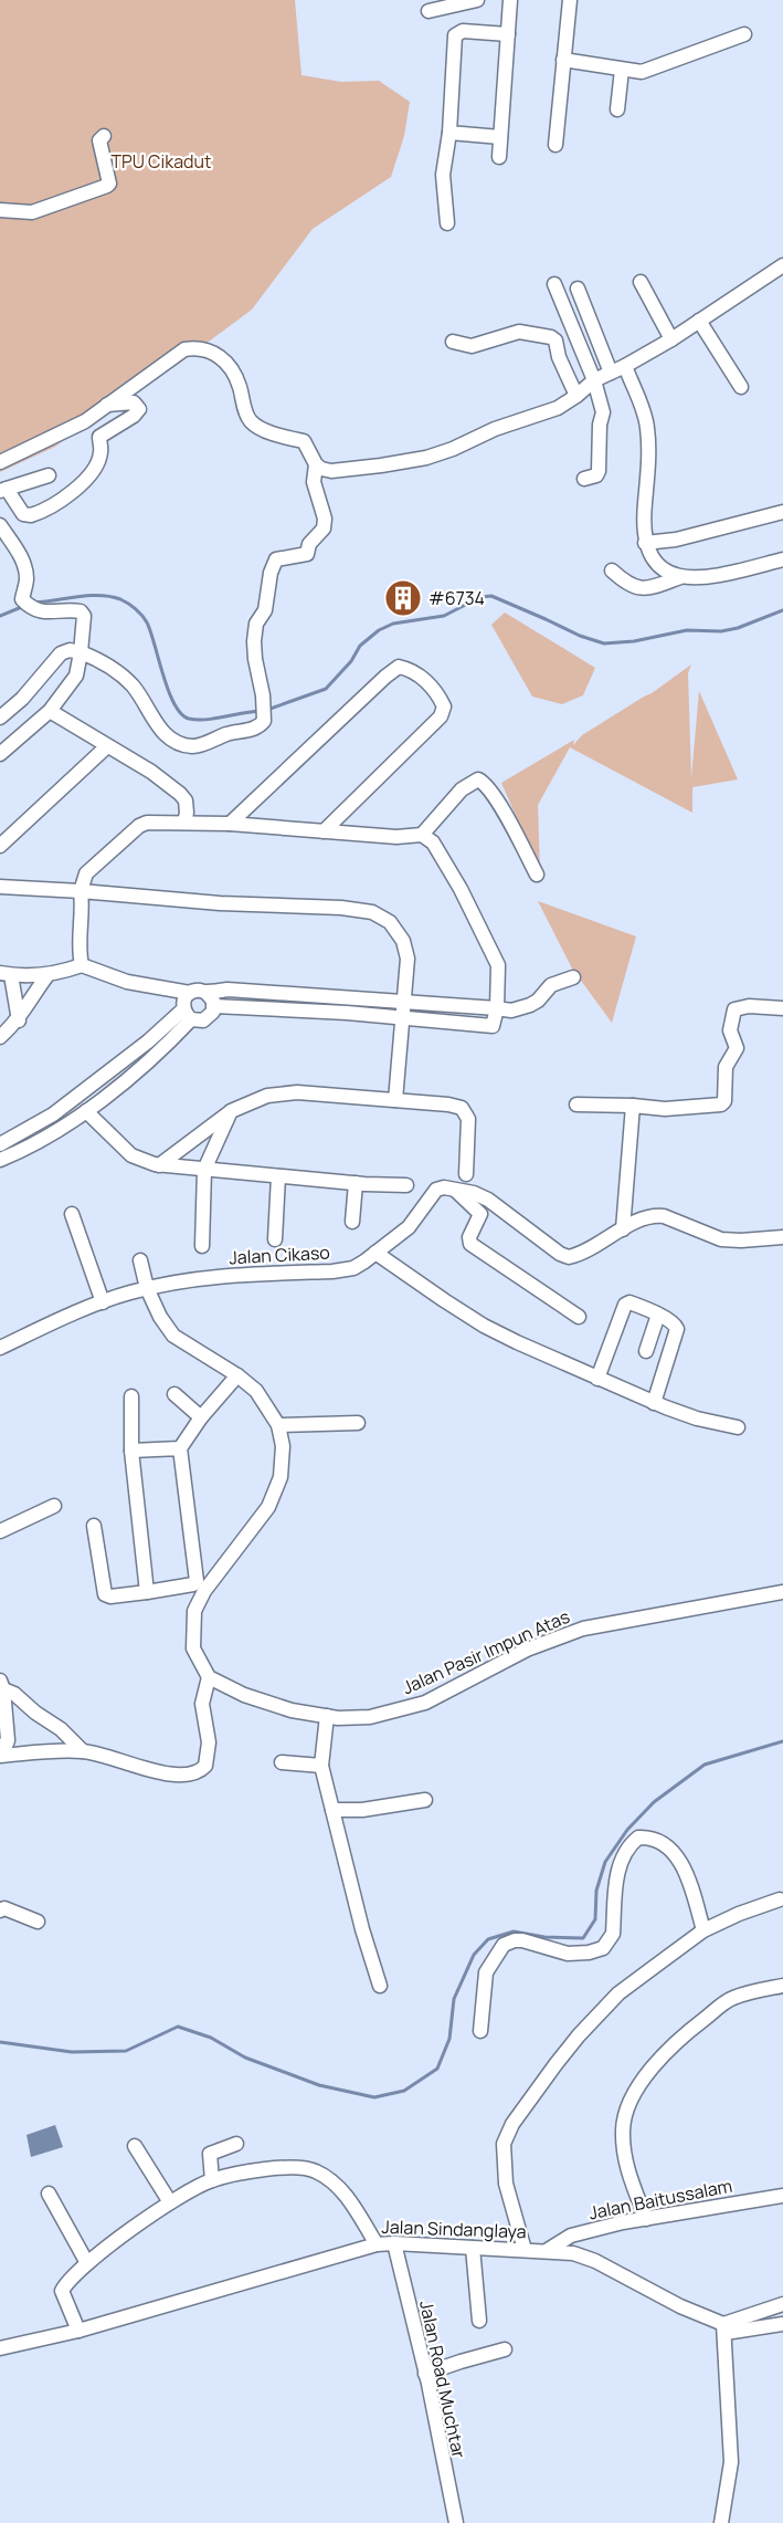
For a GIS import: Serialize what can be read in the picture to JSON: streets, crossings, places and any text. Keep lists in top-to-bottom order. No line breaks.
{"streets":{"street":["Jalan Cikaso","Jalan Pasir Impun Atas","Jalan Baitussalam","Jalan Sindanglaya","Jalan Road Muchtar"]},"crossings":[["Jalan Baitussalam","Jalan Sindanglaya"],["Jalan Sindanglaya","Jalan Road Muchtar"]],"parks":["TPU Cikadut"],"places":{"building":["#6734"]}}
